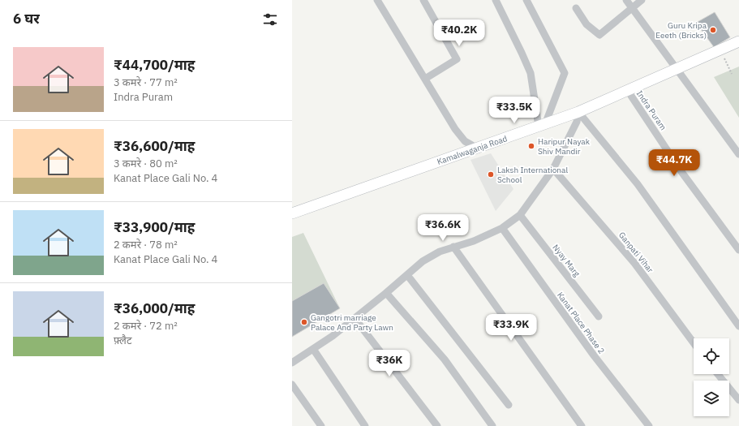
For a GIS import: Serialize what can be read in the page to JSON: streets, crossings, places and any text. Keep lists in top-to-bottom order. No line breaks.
{"streets":{"main road":["Kamalwaganja Road"],"street":["Indra Puram","Ganpati Vihar","Nyay Marg","Kanat Place Phase 2"]},"crossings":[["Indra Puram","Kamalwaganja Road"]],"places":["Guru Kripa Eeeth (Bricks)","Haripur Nayak Shiv Mandir","Laksh International School","Gangotri marriage Palace And Party Lawn"],"page":{"heading":"6 घर","price":["₹40.2K","₹33.5K","₹44.7K","₹36.6K","₹33.9K","₹36K"],"list":[{"name":"₹44,700/माह","note":"3 कमरे · 77 m² · Indra Puram"},{"name":"₹36,600/माह","note":"3 कमरे · 80 m² · Kanat Place Gali No. 4"},{"name":"₹33,900/माह","note":"2 कमरे · 78 m² · Kanat Place Gali No. 4"},{"name":"₹36,000/माह","note":"2 कमरे · 72 m² · फ़्लैट"}]}}
